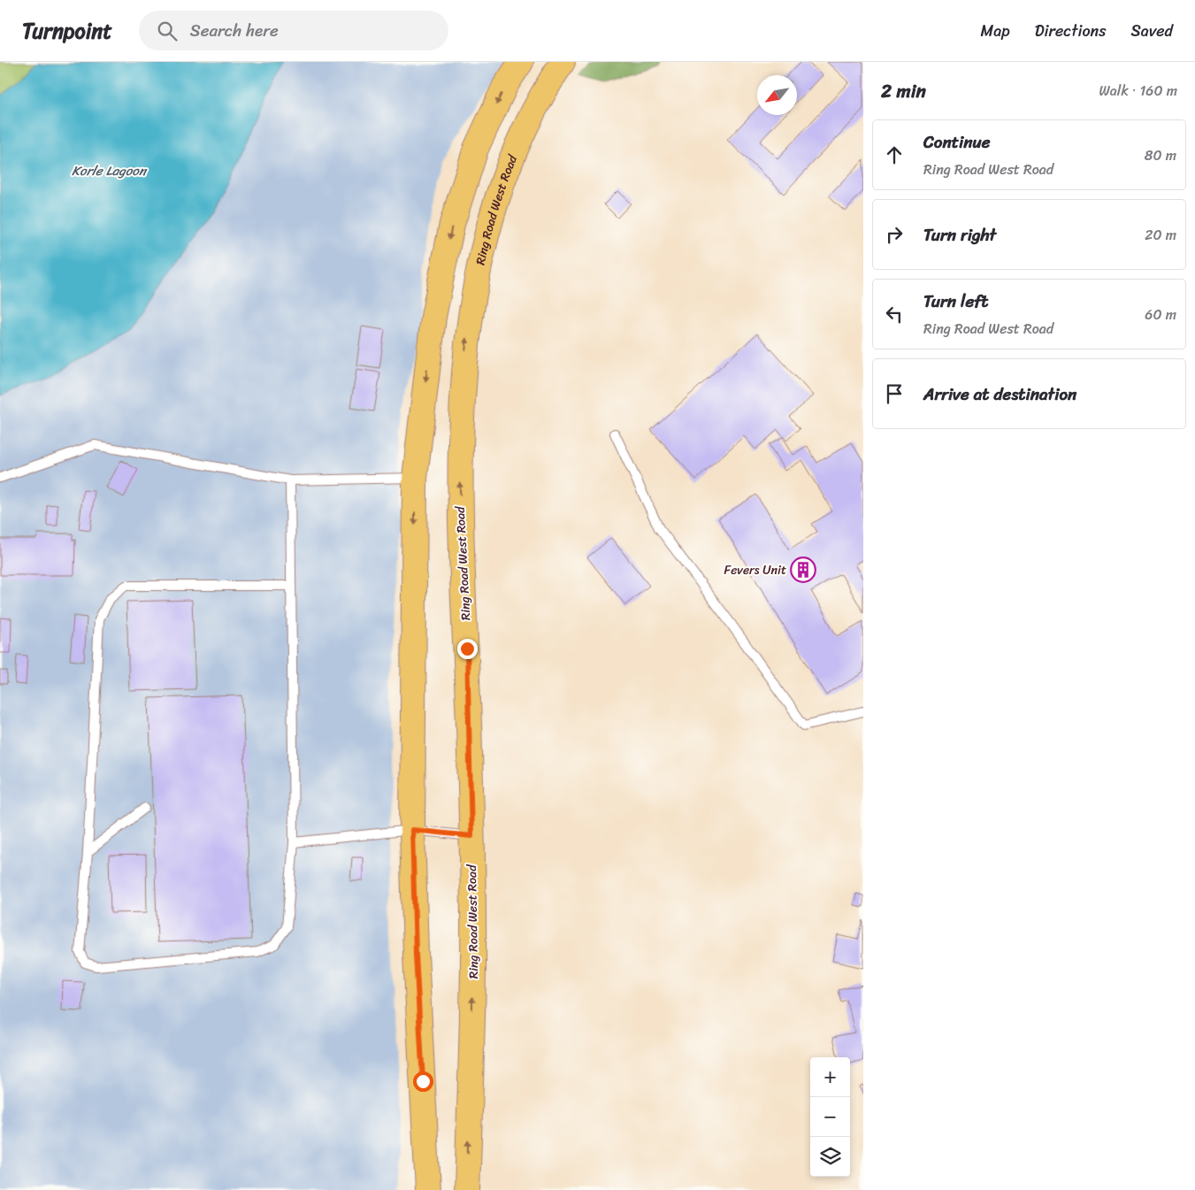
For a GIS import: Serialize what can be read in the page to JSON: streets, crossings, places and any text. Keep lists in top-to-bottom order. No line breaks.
{"streets":{"main road":["Ring Road West Road"]},"water":["Korle Lagoon"],"places":{"building":["Fevers Unit"]},"north":"bottom left","page":{"header":"Turnpoint","search":"Search here","nav":["Map","Directions","Saved"],"heading":["2 min","Walk · 160 m"],"list":[["Continue","Ring Road West Road","80 m"],["Turn right","20 m"],["Turn left","Ring Road West Road","60 m"],"Arrive at destination"],"map_buttons":["+","−"]}}
